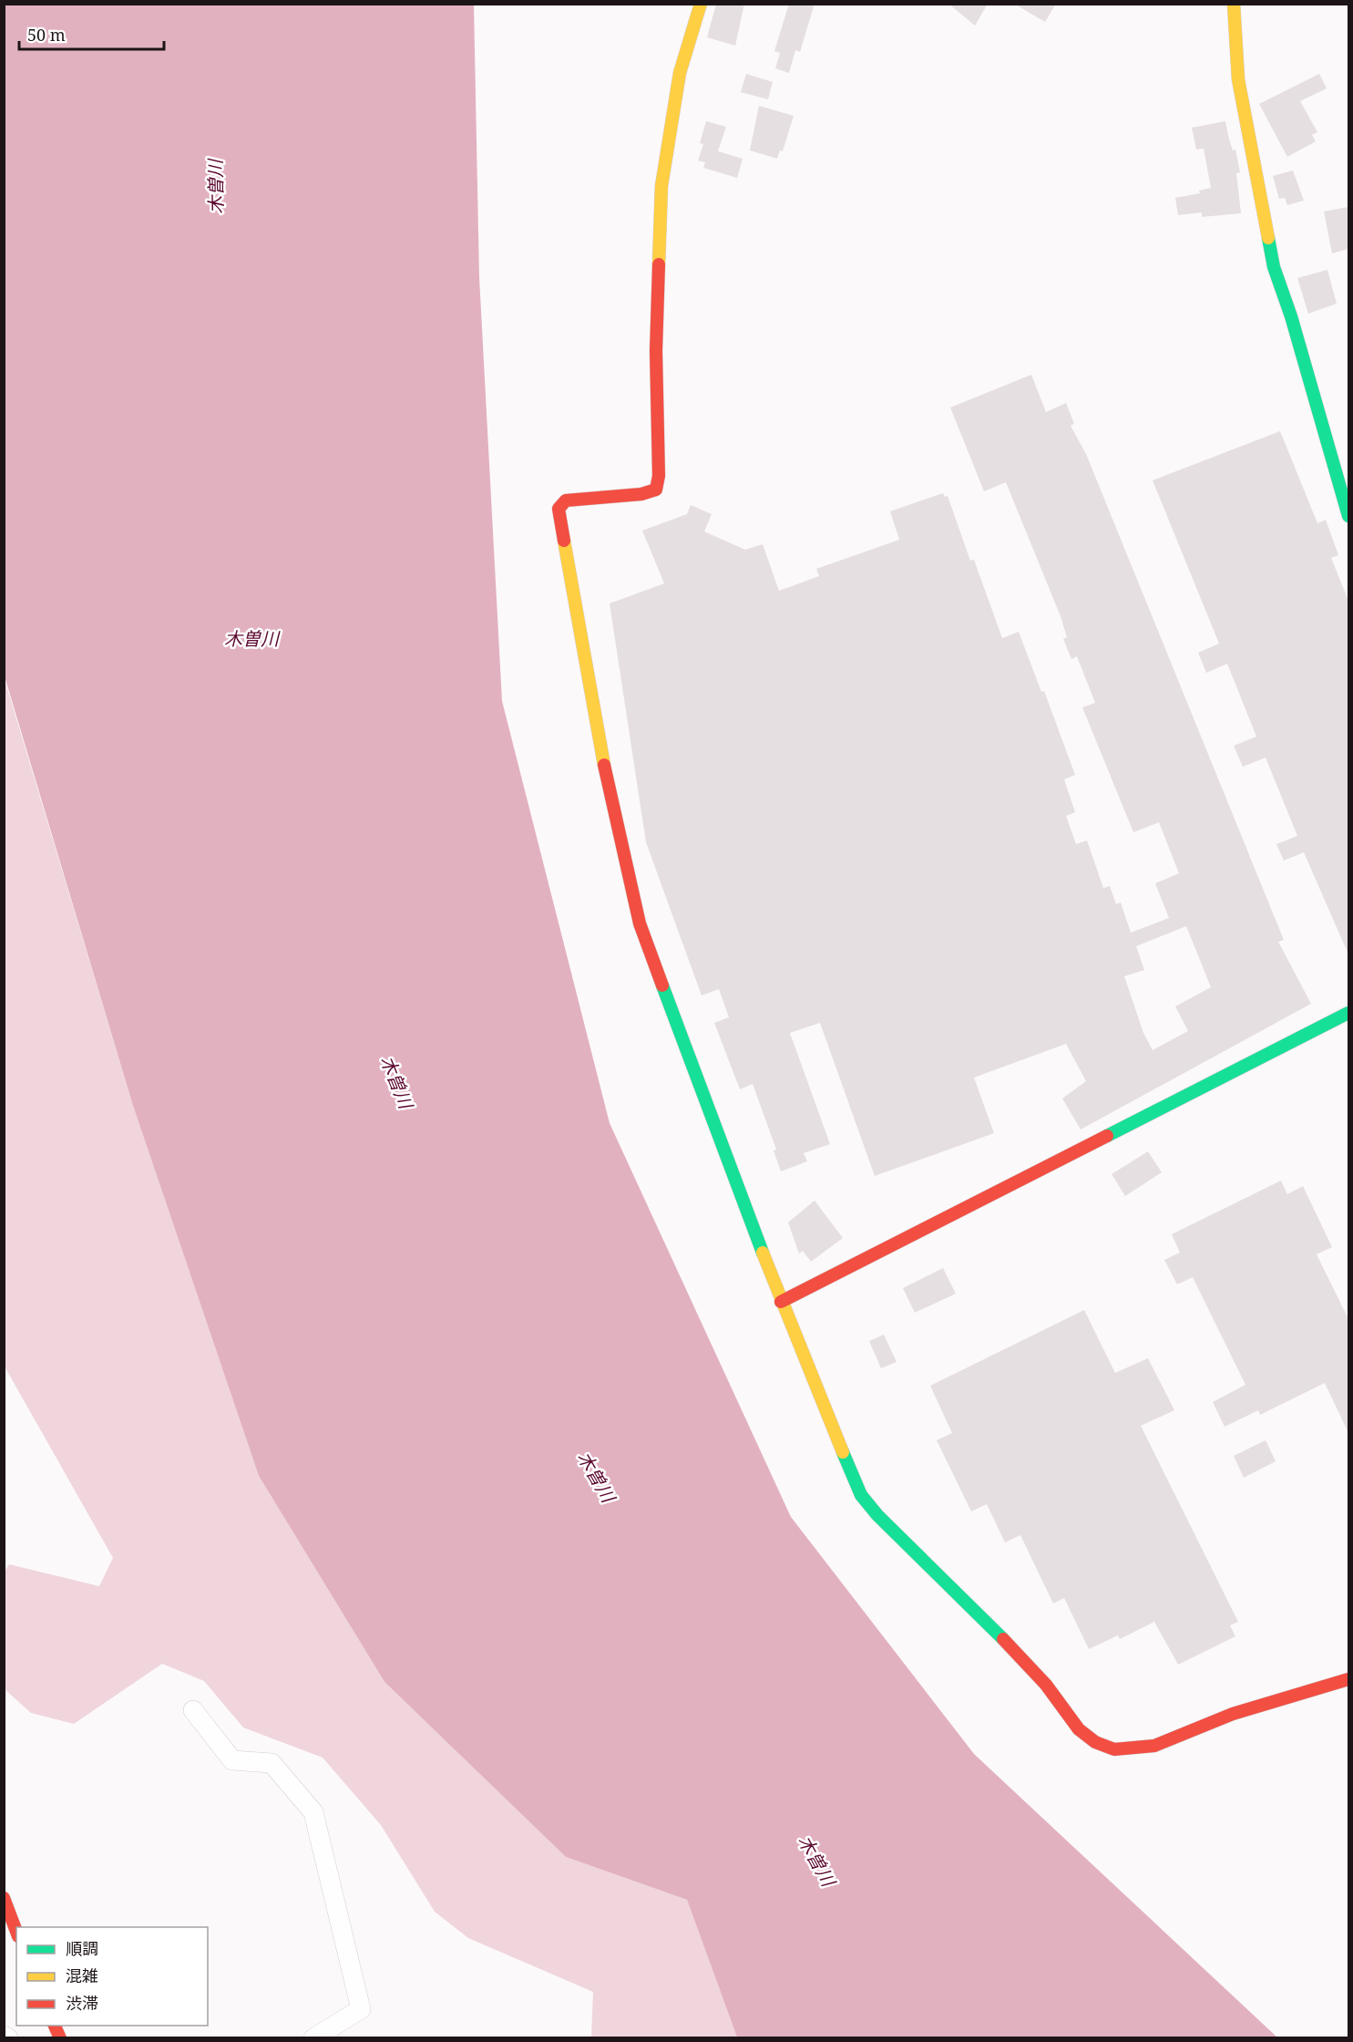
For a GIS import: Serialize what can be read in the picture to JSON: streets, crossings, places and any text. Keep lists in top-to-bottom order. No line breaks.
{"water":["木曽川"],"legend":["順調","混雑","渋滞"],"scale_bar":"50 m"}
